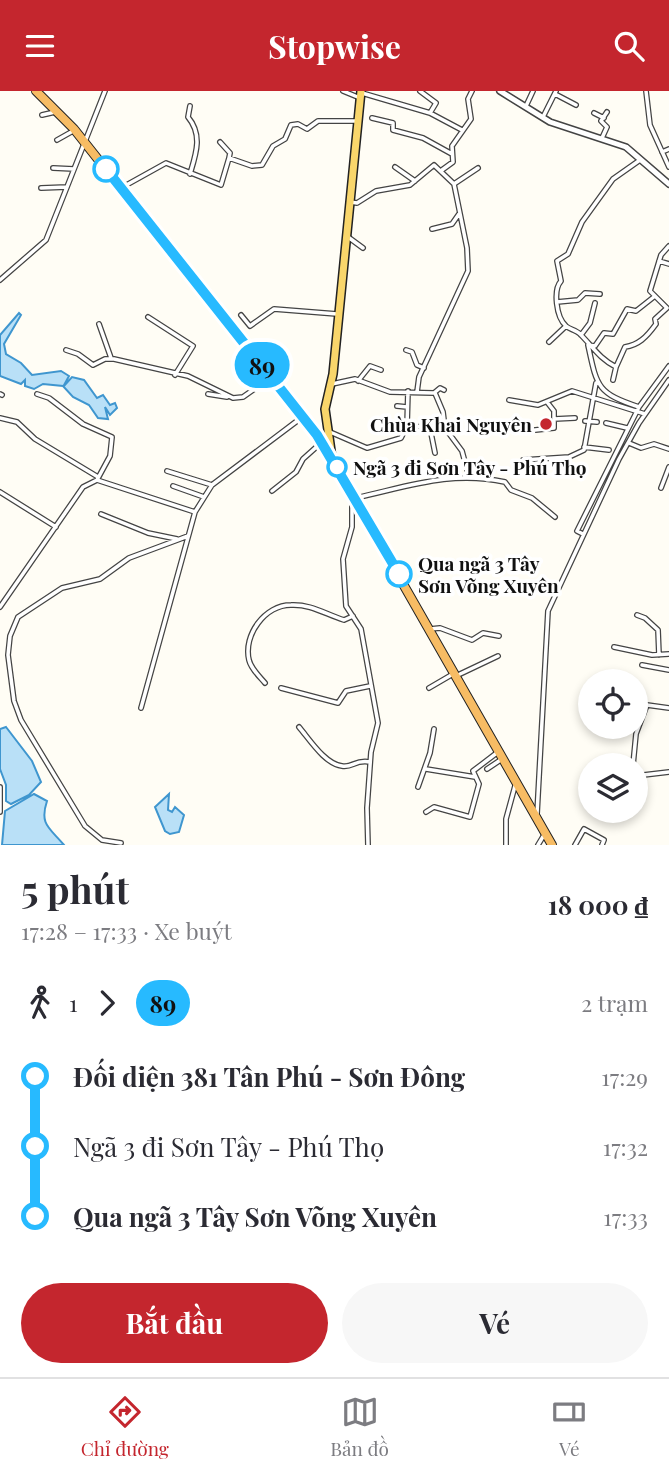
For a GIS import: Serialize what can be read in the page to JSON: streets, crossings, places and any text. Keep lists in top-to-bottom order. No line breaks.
{"places":["Chùa Khai Nguyên","Ngã 3 đi Sơn Tây - Phú Thọ","Qua ngã 3 Tây Sơn Võng Xuyên"],"lines":["bus line 89"],"page":{"header":"Stopwise","on_map":"89","heading":["5 phút","17:28 – 17:33 · Xe buýt","18 000 ₫"],"legs":["1","89","2 trạm"],"list":[{"name":"Đối diện 381 Tân Phú - Sơn Đông","value":"17:29"},{"name":"Ngã 3 đi Sơn Tây - Phú Thọ","value":"17:32"},{"name":"Qua ngã 3 Tây Sơn Võng Xuyên","value":"17:33"}],"buttons":["Bắt đầu","Vé"],"tabs":["Chỉ đường","Bản đồ","Vé"]}}
